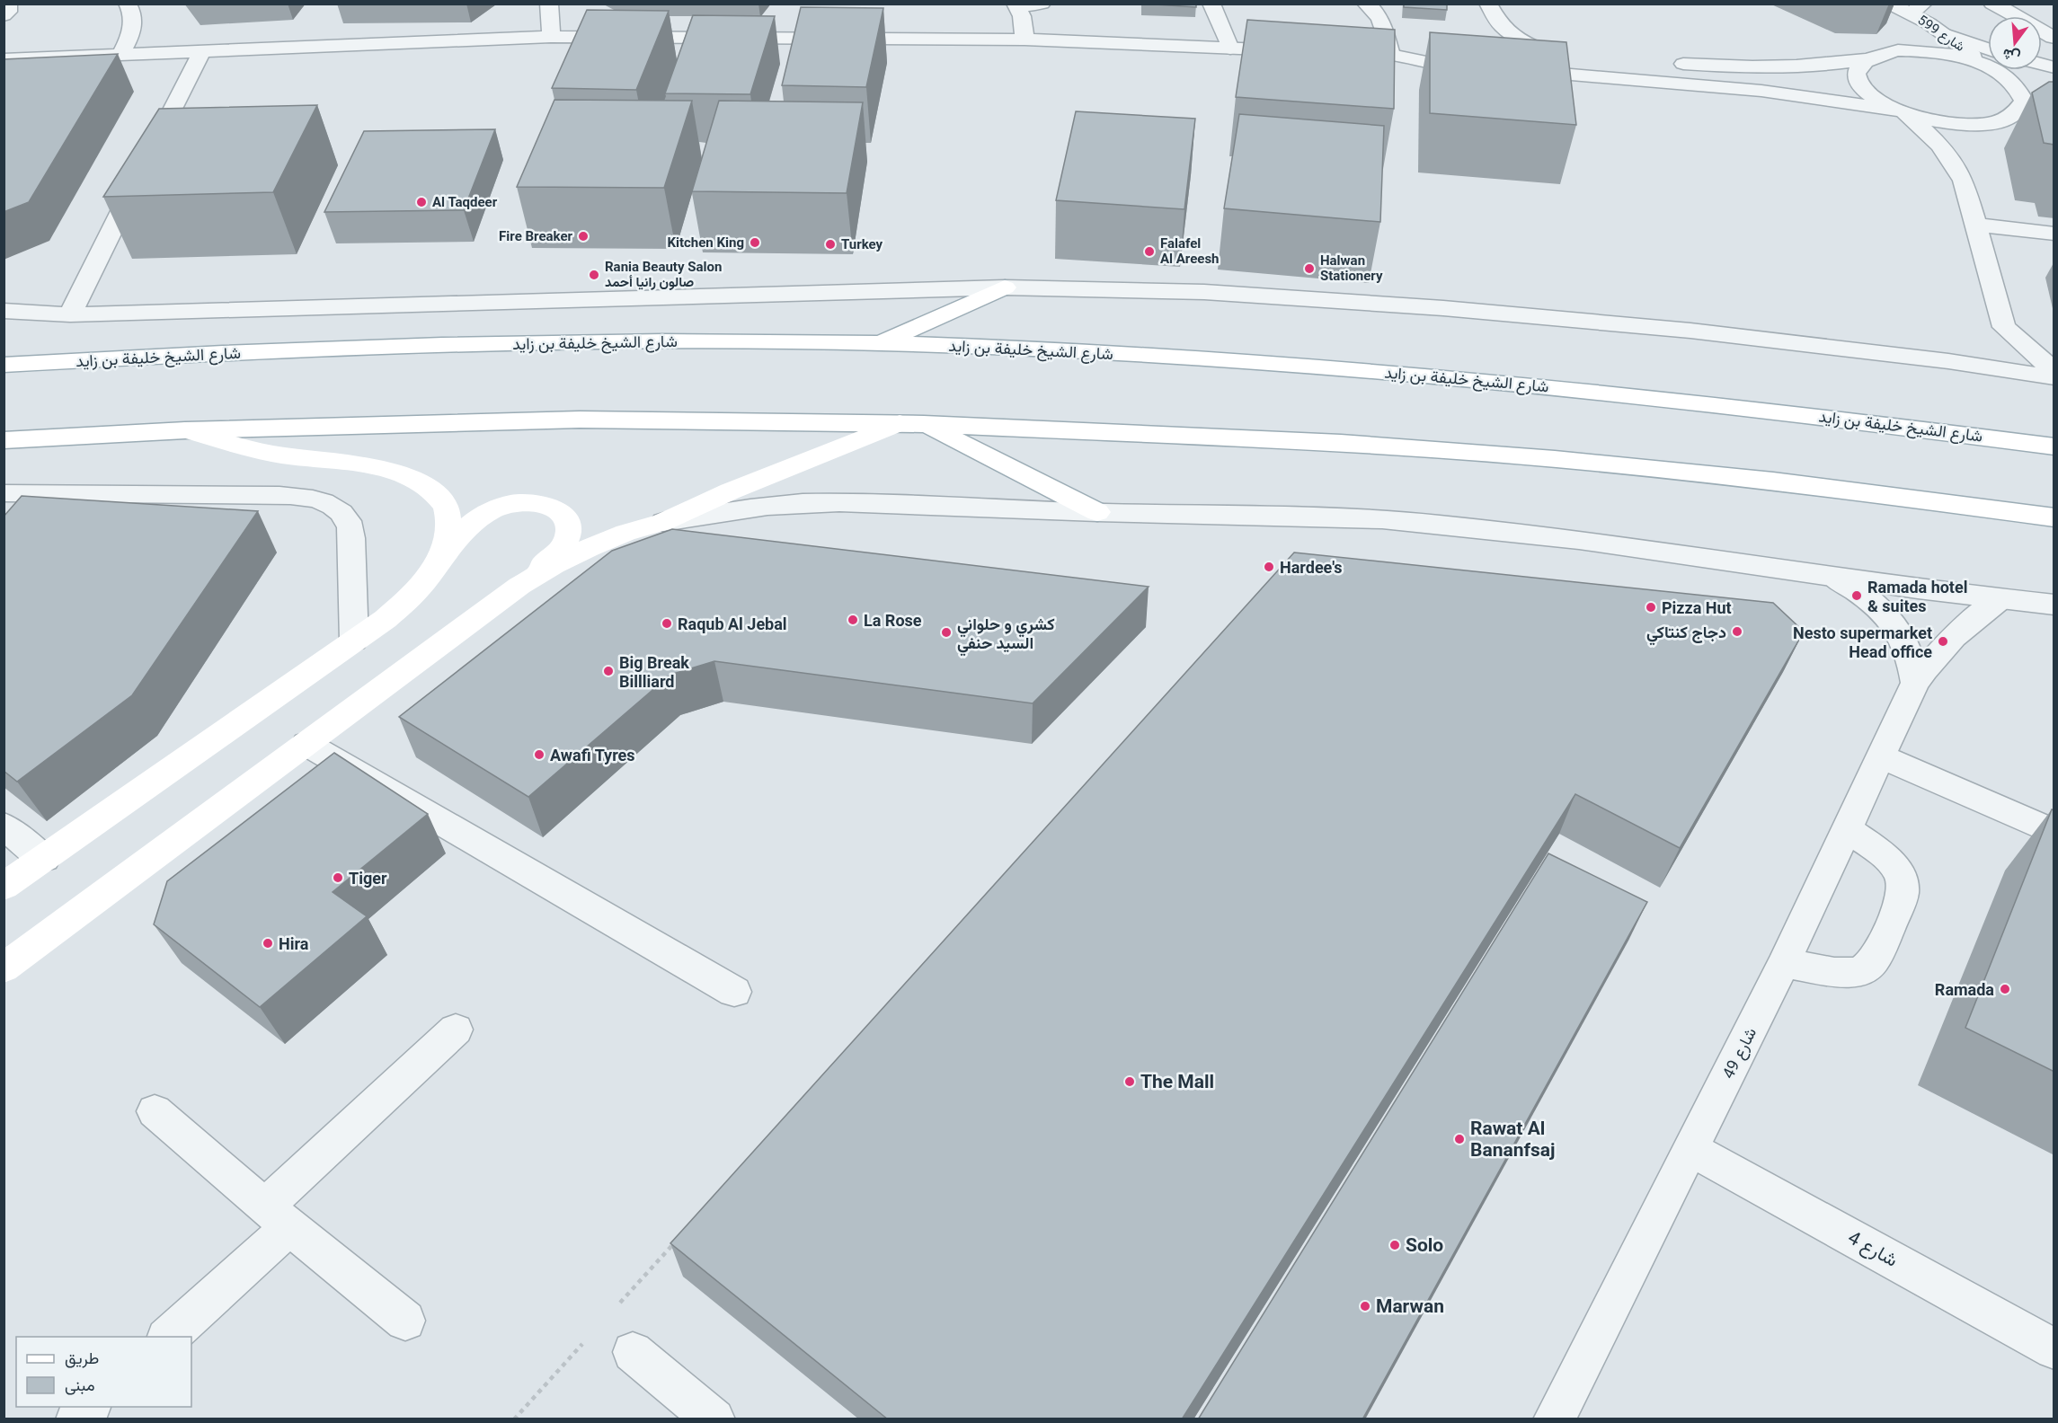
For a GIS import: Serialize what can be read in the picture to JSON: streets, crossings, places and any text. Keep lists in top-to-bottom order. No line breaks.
{"streets":{"main road":["شارع الشيخ خليفة بن زايد"],"street":["شارع 599","شارع 49","شارع 4"]},"crossings":[["شارع 49","شارع 4"]],"places":["Al Taqdeer","Fire Breaker","Kitchen King","Turkey","Falafel Al Areesh","Halwan Stationery","Rania Beauty Salon صالون رانيا أحمد","Hardee's","Ramada hotel & suites","Pizza Hut","La Rose","Raqub Al Jebal","دجاج كنتاكي","كشري و حلواني السيد حنفي","Nesto supermarket Head office","Big Break Billliard","Awafi Tyres","Tiger","Hira","Ramada","The Mall","Rawat Al Bananfsaj","Solo","Marwan"],"legend":["طريق","مبنى"],"north":"bottom"}
